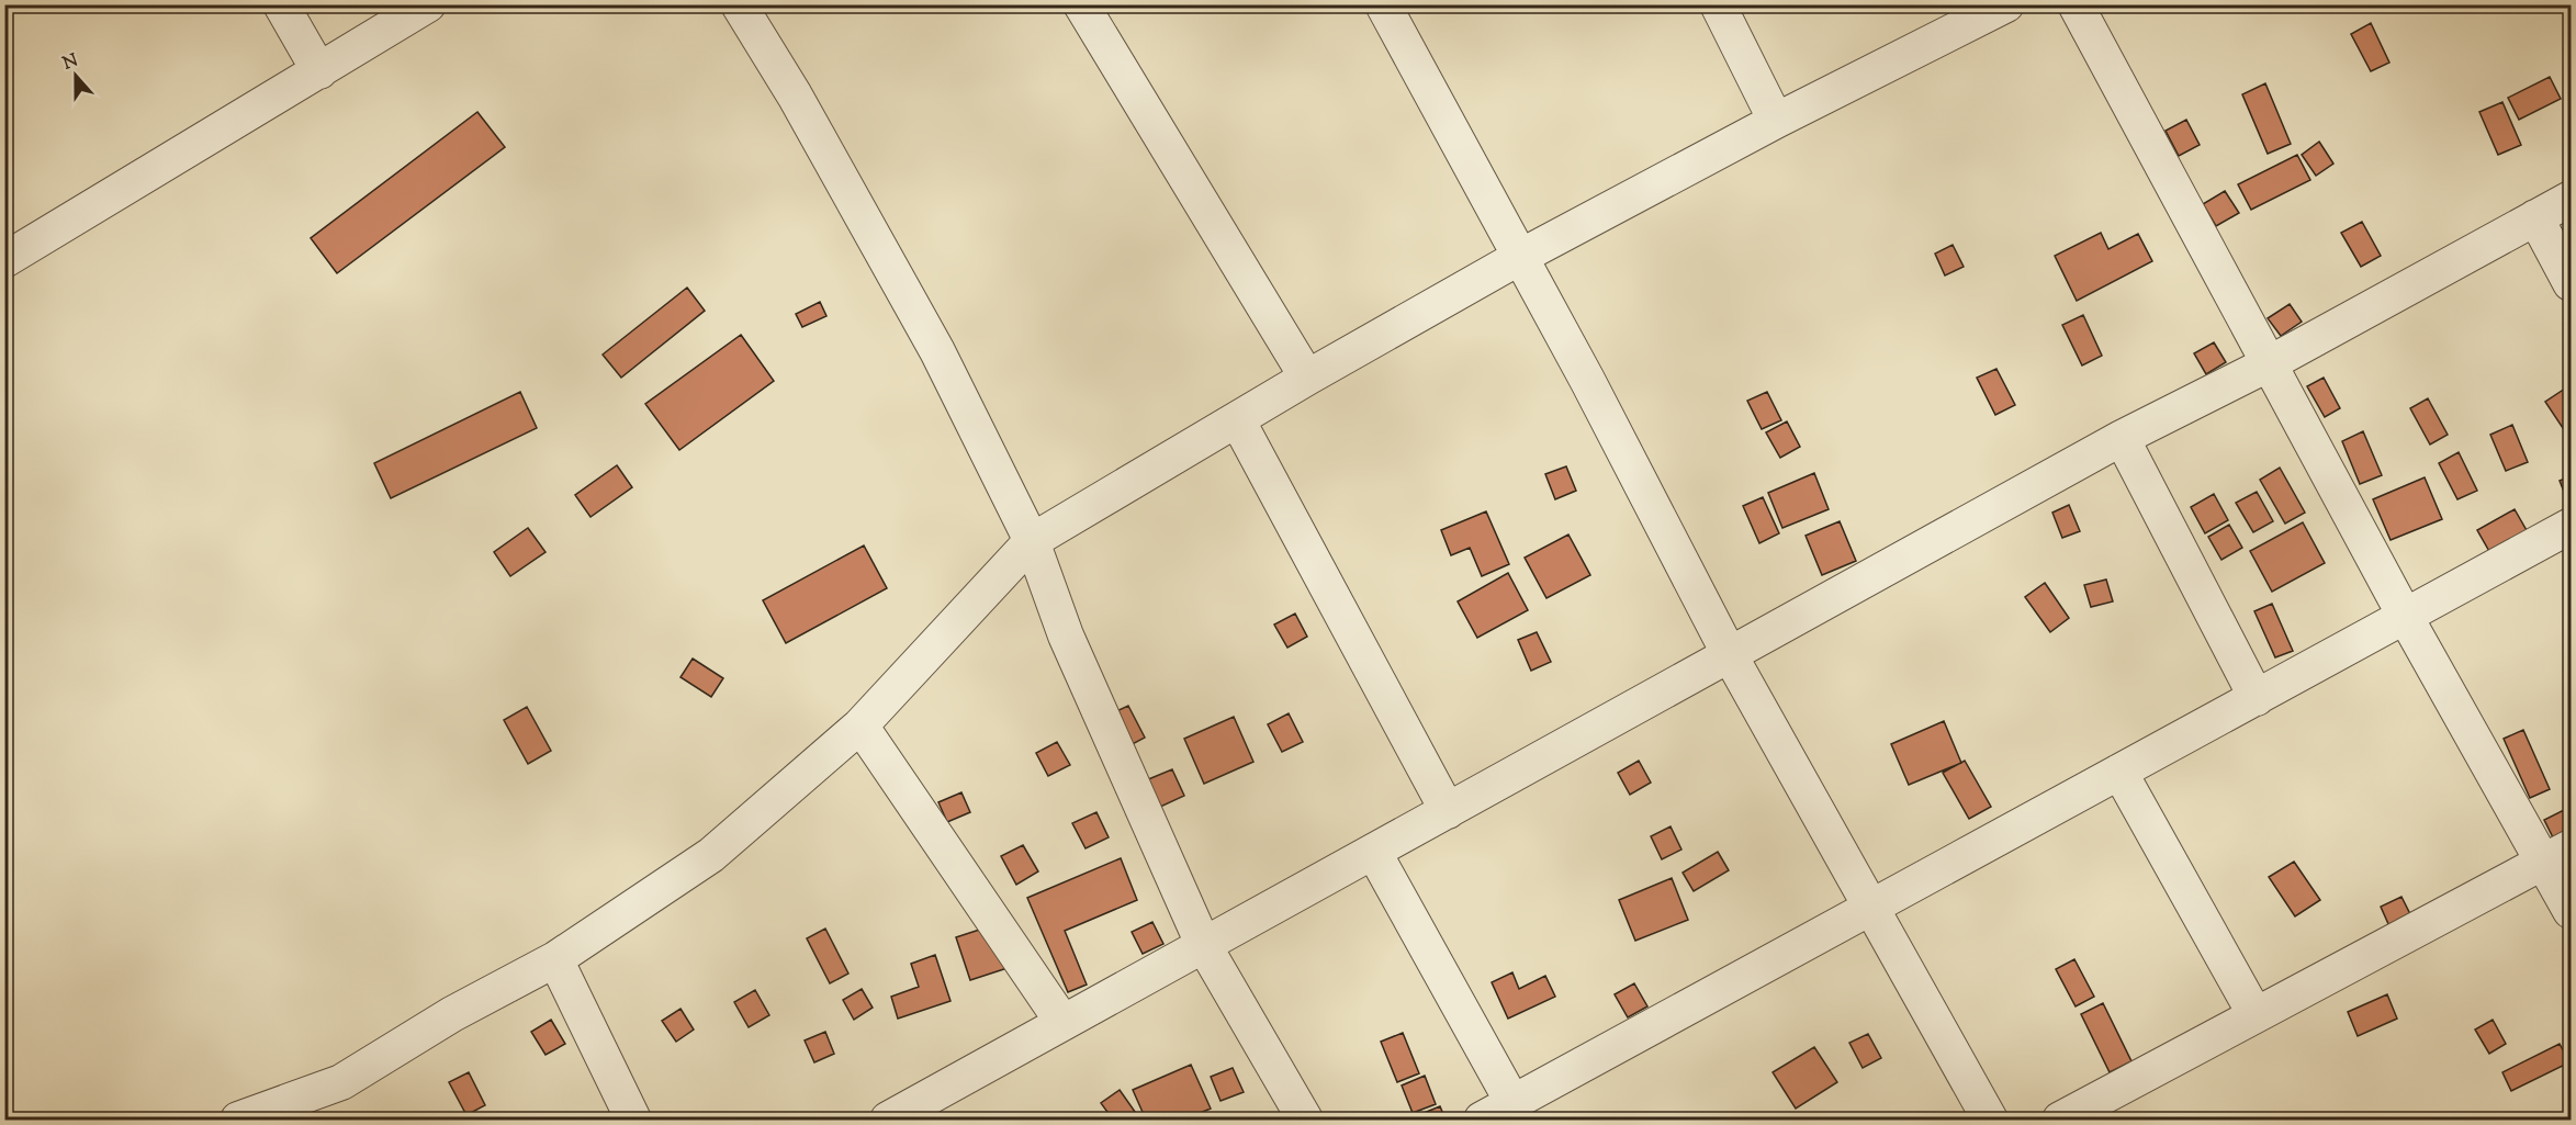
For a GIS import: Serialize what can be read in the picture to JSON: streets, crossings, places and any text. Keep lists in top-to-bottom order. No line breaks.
{"north":"top"}
